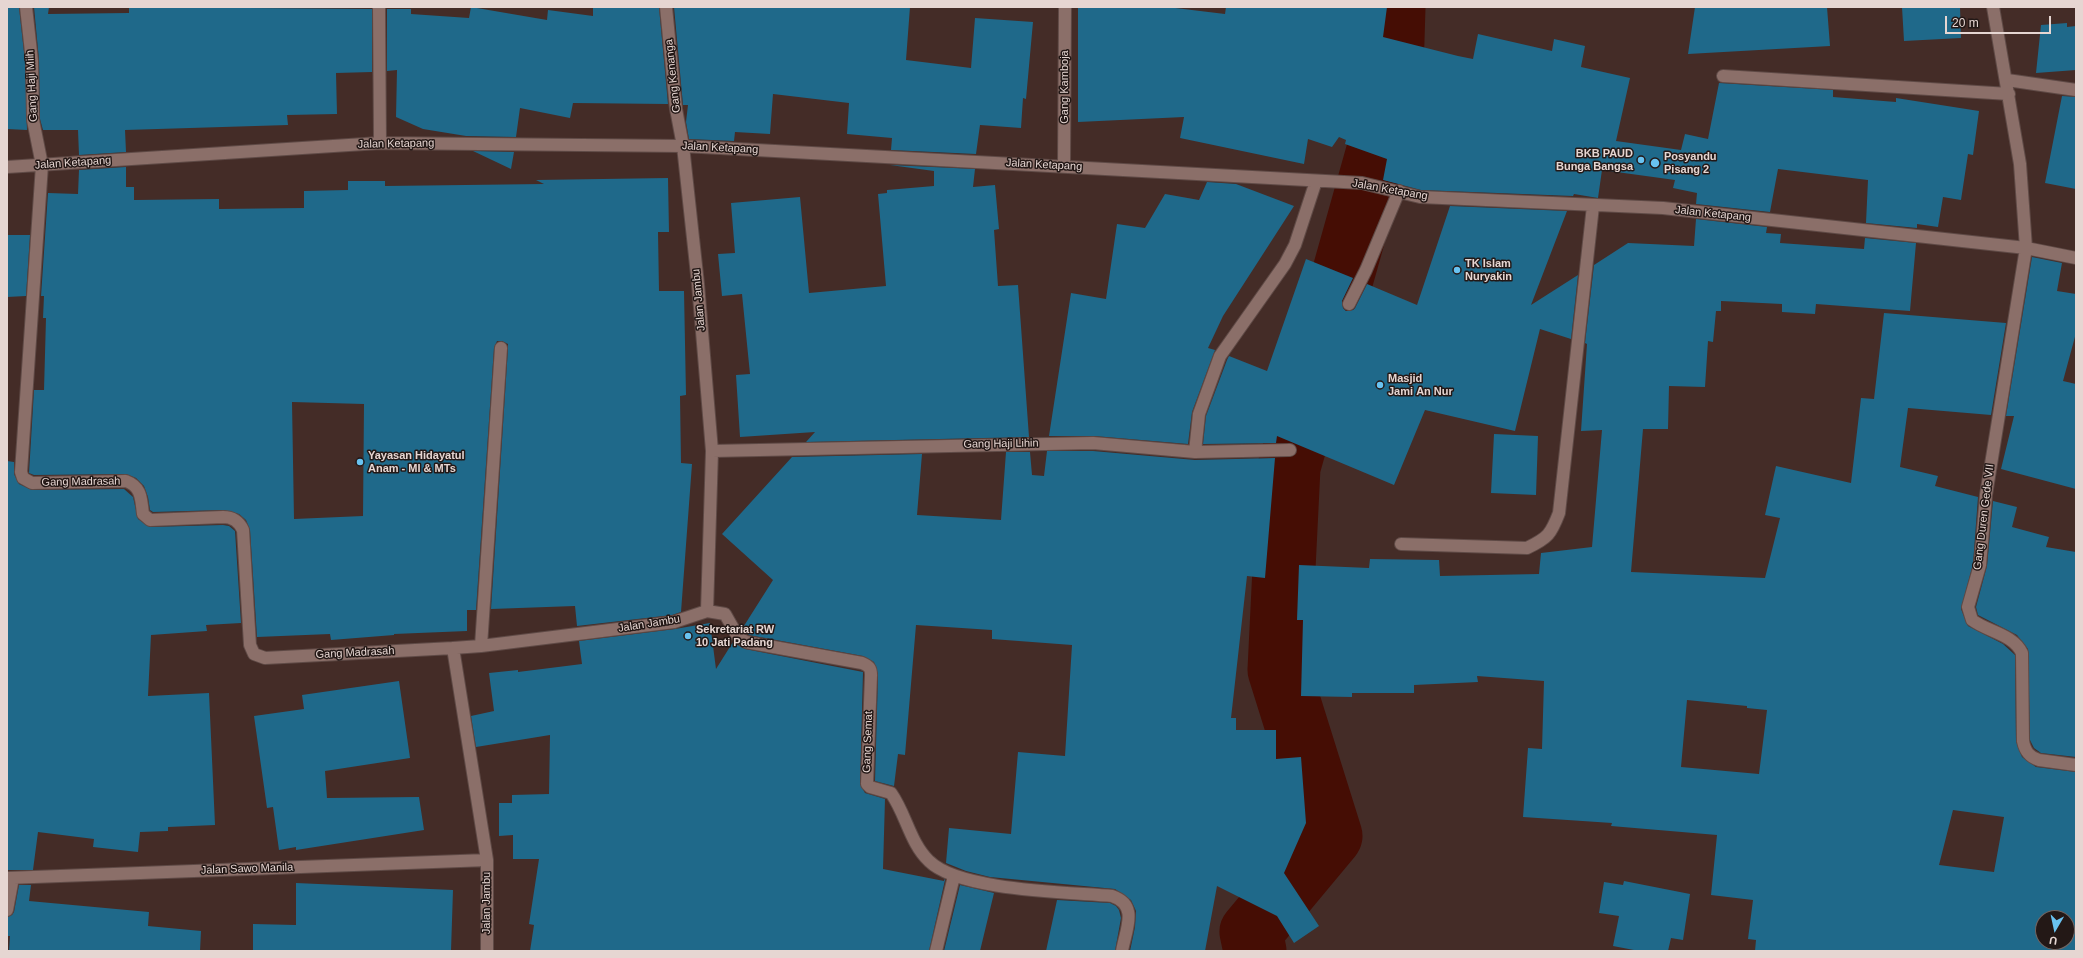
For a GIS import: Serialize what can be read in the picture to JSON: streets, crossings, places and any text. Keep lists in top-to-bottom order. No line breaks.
{"streets":{"street":["Gang Kenanga","Gang Haji Miih","Gang Kamboja","Jalan Ketapang","Jalan Jambu","Gang Haji Lihin","Gang Madrasah","Gang Duren Gede VII","Gang Semat","Jalan Sawo Manila"]},"crossings":[["Gang Kenanga","Jalan Ketapang"],["Gang Kenanga","Jalan Jambu"],["Gang Haji Miih","Jalan Ketapang"],["Gang Haji Miih","Gang Madrasah"],["Gang Kamboja","Jalan Ketapang"],["Jalan Ketapang","Jalan Jambu"],["Jalan Ketapang","Gang Madrasah"],["Jalan Ketapang","Gang Duren Gede VII"],["Jalan Jambu","Gang Haji Lihin"],["Jalan Jambu","Gang Madrasah"],["Jalan Jambu","Gang Semat"],["Jalan Jambu","Jalan Sawo Manila"]],"places":["BKB PAUD Bunga Bangsa","Posyandu Pisang 2","TK Islam Nuryakin","Masjid Jami An Nur","Yayasan Hidayatul Anam - MI & MTs","Sekretariat RW 10 Jati Padang"],"scale_bar":"20 m","north":"bottom"}
